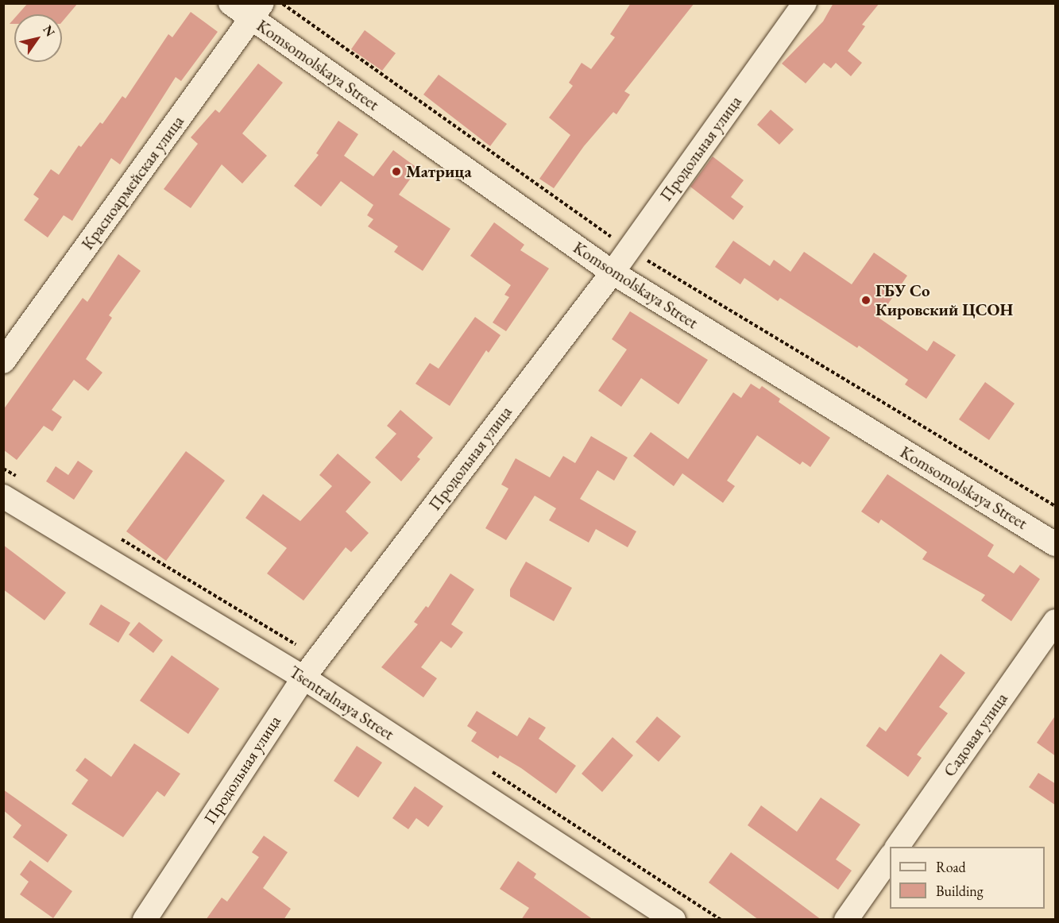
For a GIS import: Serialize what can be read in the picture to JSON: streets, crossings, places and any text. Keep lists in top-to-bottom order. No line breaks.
{"streets":{"street":["Komsomolskaya Street","Продольная улица","Красноармейская улица","Tsentralnaya Street","Садовая улица"]},"crossings":[["Komsomolskaya Street","Продольная улица"],["Komsomolskaya Street","Красноармейская улица"],["Продольная улица","Tsentralnaya Street"]],"places":["Матрица","ГБУ Со Кировский ЦСОН"],"legend":["Road","Building"],"north":"top right"}
